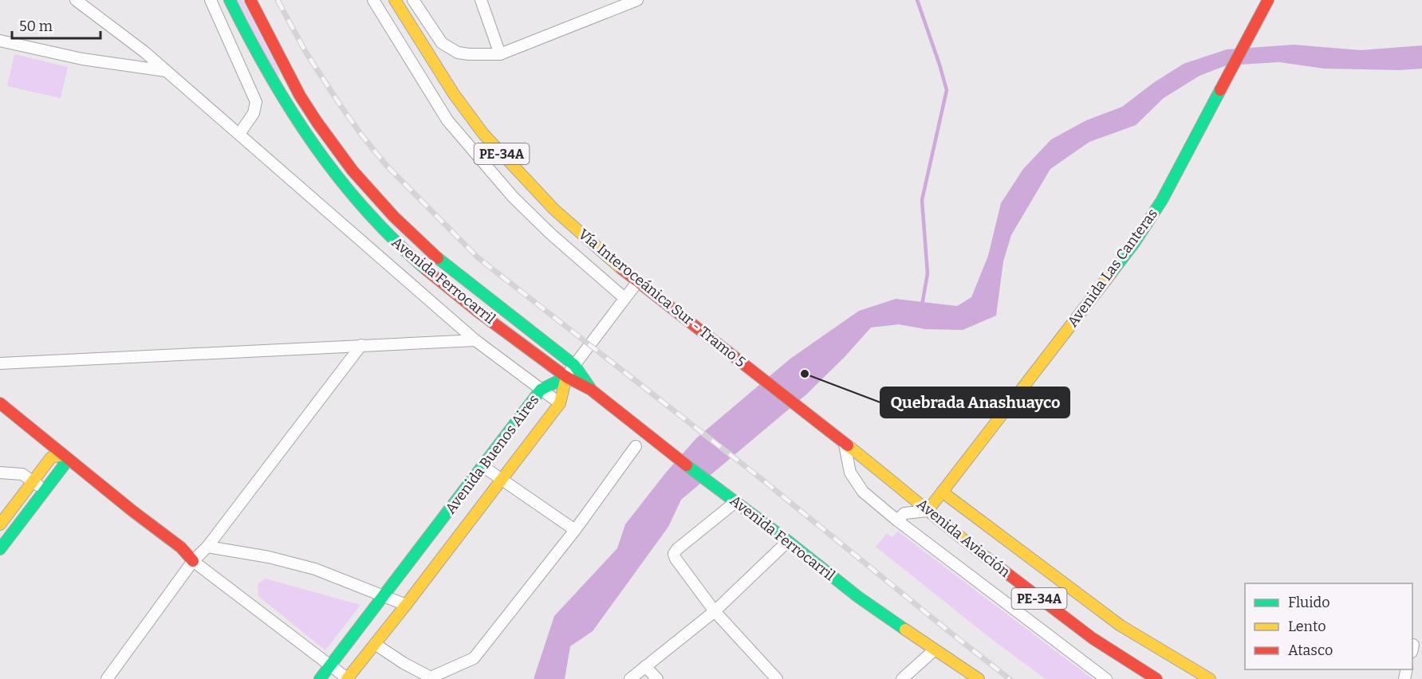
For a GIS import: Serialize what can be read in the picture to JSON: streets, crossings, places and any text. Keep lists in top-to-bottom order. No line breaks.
{"streets":{"main road":["PE-34A","Avenida Las Canteras","Avenida Ferrocarril","Vía Interoceánica Sur - Tramo 5","Avenida Buenos Aires","Avenida Aviación"]},"crossings":[["Avenida Las Canteras","Avenida Aviación"],["Avenida Ferrocarril","Avenida Buenos Aires"],["Vía Interoceánica Sur - Tramo 5","Avenida Aviación"]],"places":["Quebrada Anashuayco"],"legend":["Fluido","Lento","Atasco"],"scale_bar":"50 m"}
